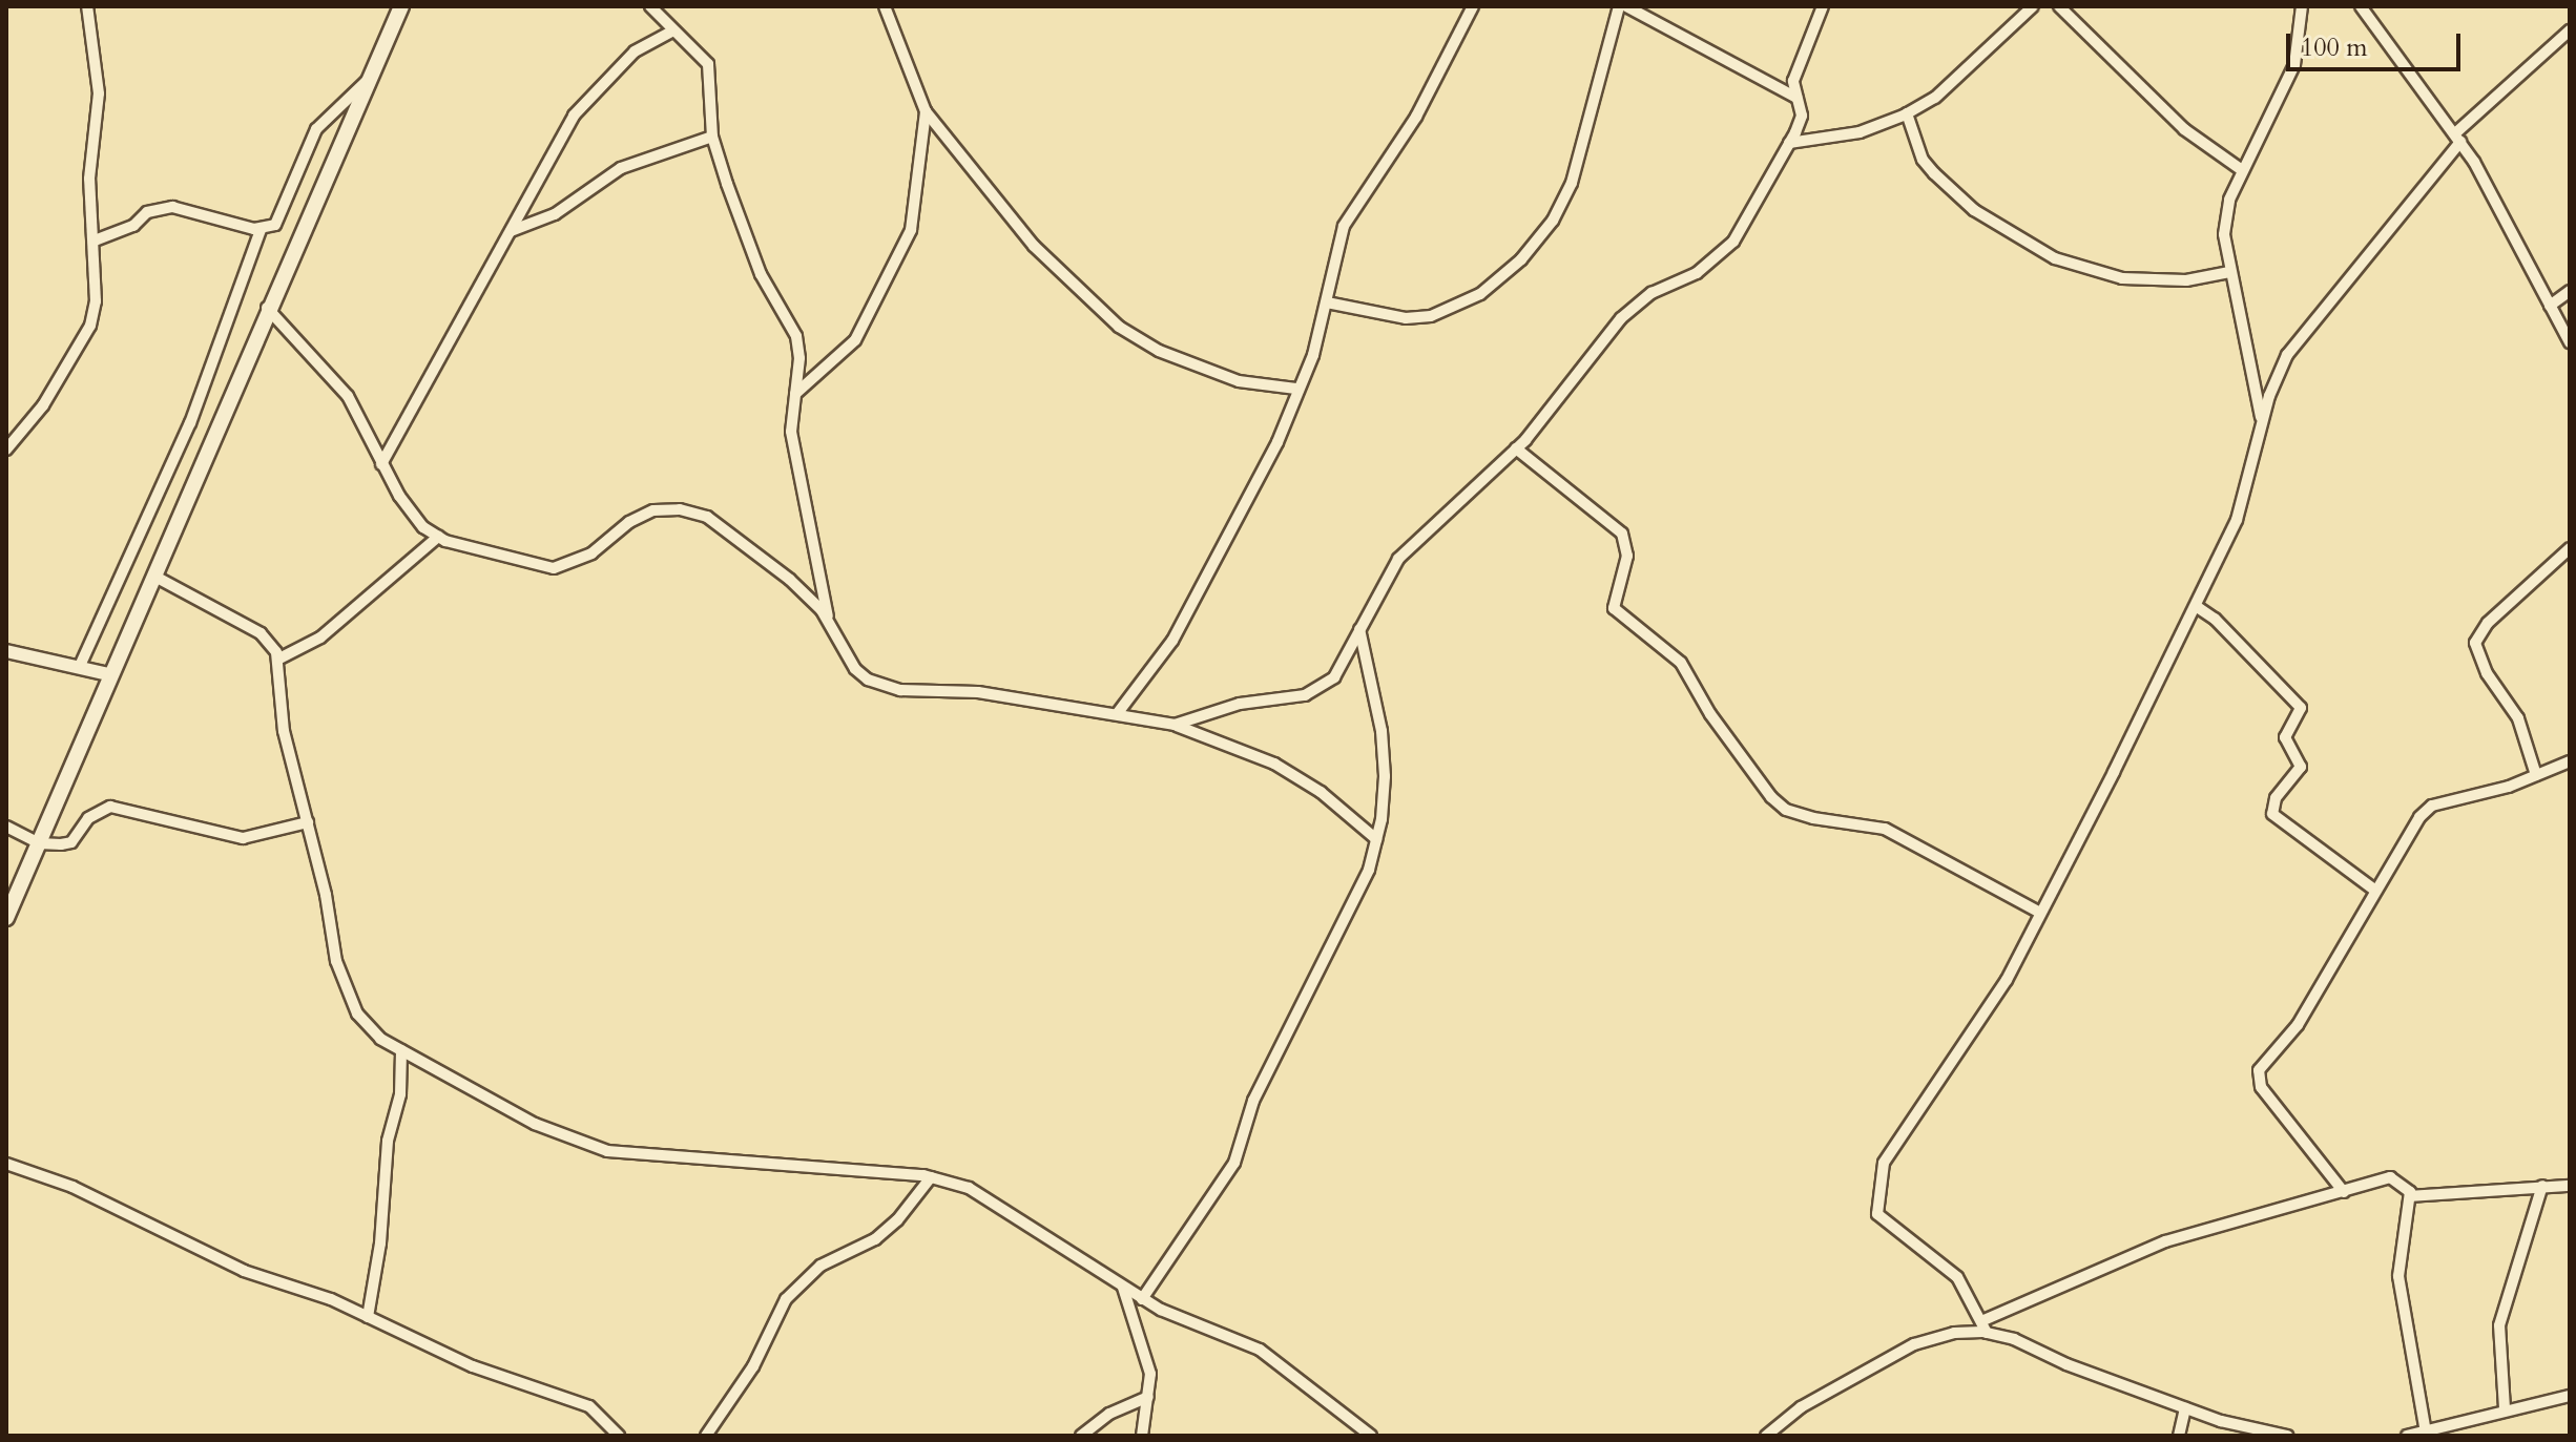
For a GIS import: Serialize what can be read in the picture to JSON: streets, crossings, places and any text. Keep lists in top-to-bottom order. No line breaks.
{"scale_bar":"100 m"}
